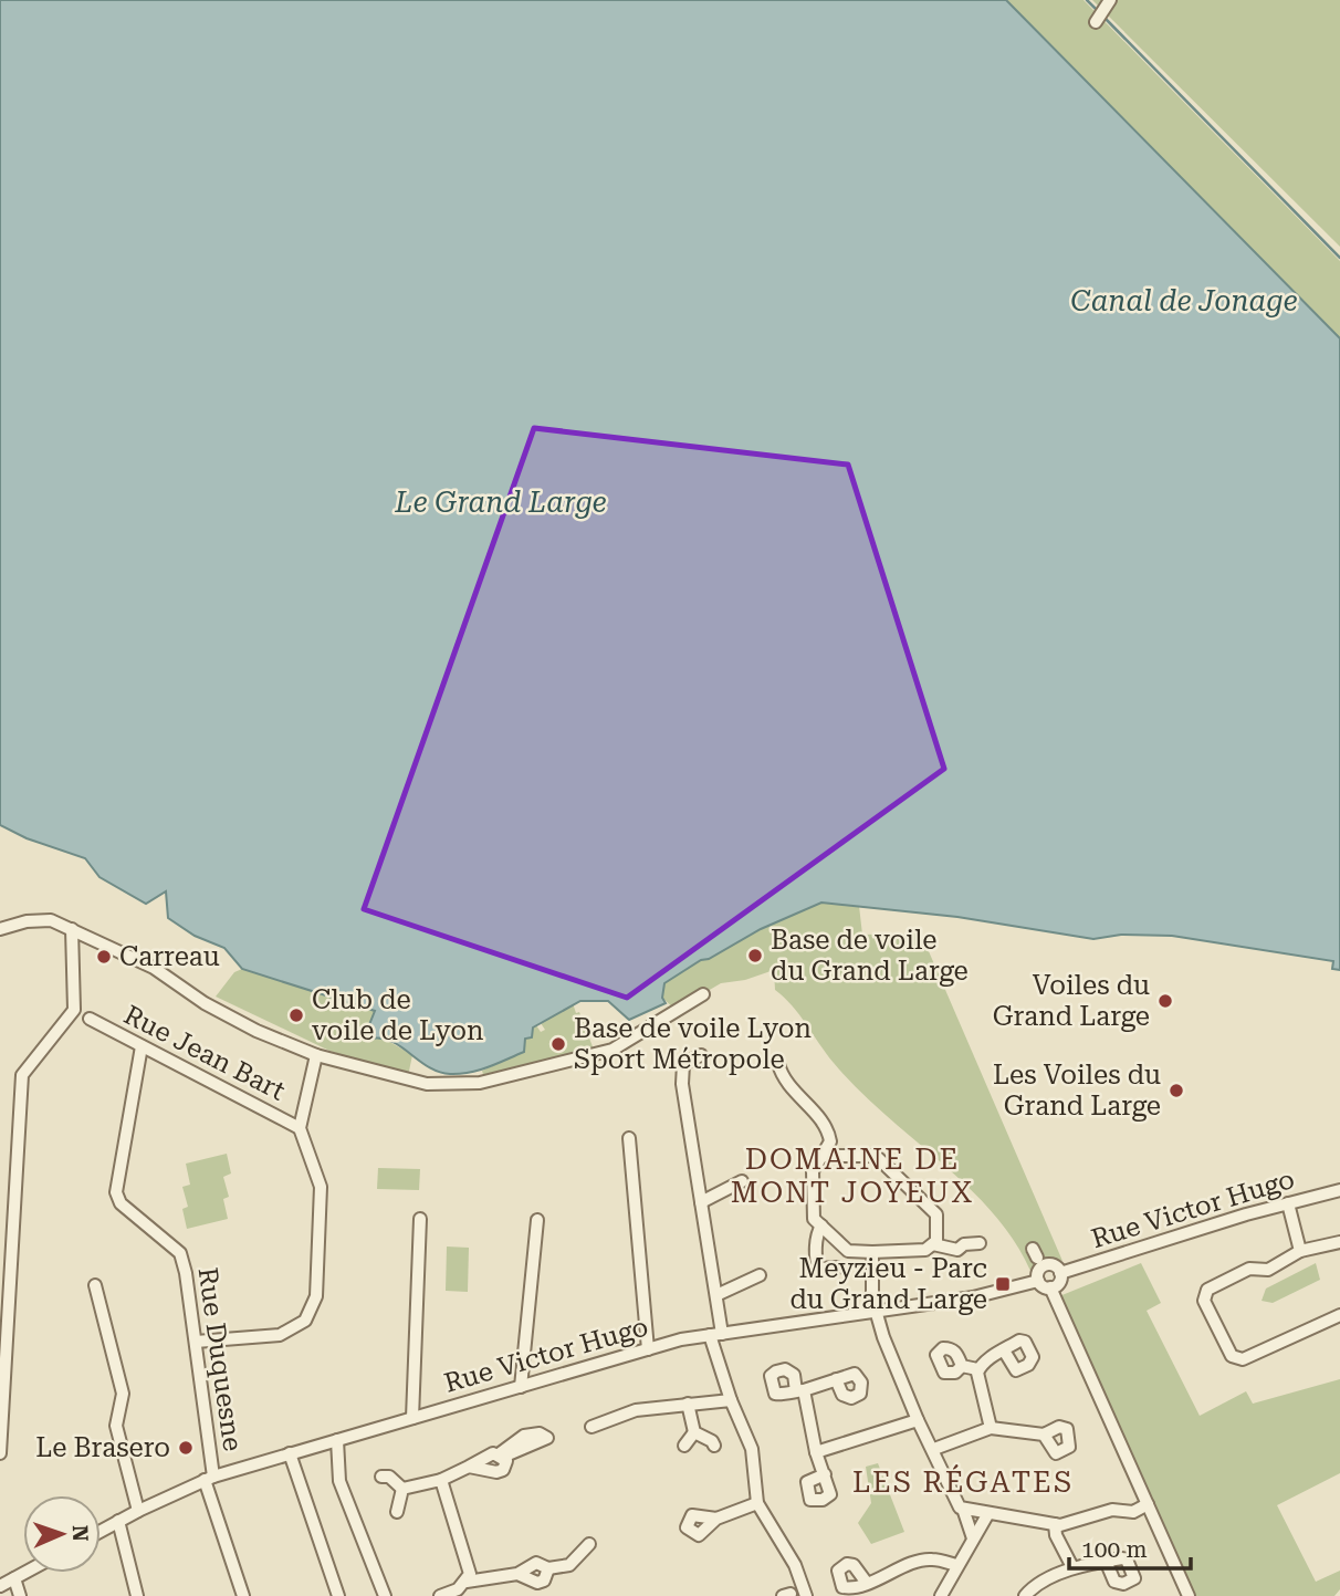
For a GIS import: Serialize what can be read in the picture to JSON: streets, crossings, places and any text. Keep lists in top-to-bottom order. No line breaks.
{"streets":{"street":["Rue Jean Bart","Rue Victor Hugo","Rue Duquesne"]},"crossings":[["Rue Jean Bart","Rue Duquesne"],["Rue Victor Hugo","Rue Duquesne"]],"districts":["DOMAINE DE MONT JOYEUX","LES RÉGATES"],"water":["Canal de Jonage","Le Grand Large"],"places":{"other":["Base de voile du Grand Large","Carreau","Voiles du Grand Large","Club de voile de Lyon","Base de voile Lyon Sport Métropole","Les Voiles du Grand Large","Le Brasero"],"transit":["Meyzieu - Parc du Grand Large"]},"scale_bar":"100 m","north":"right"}
